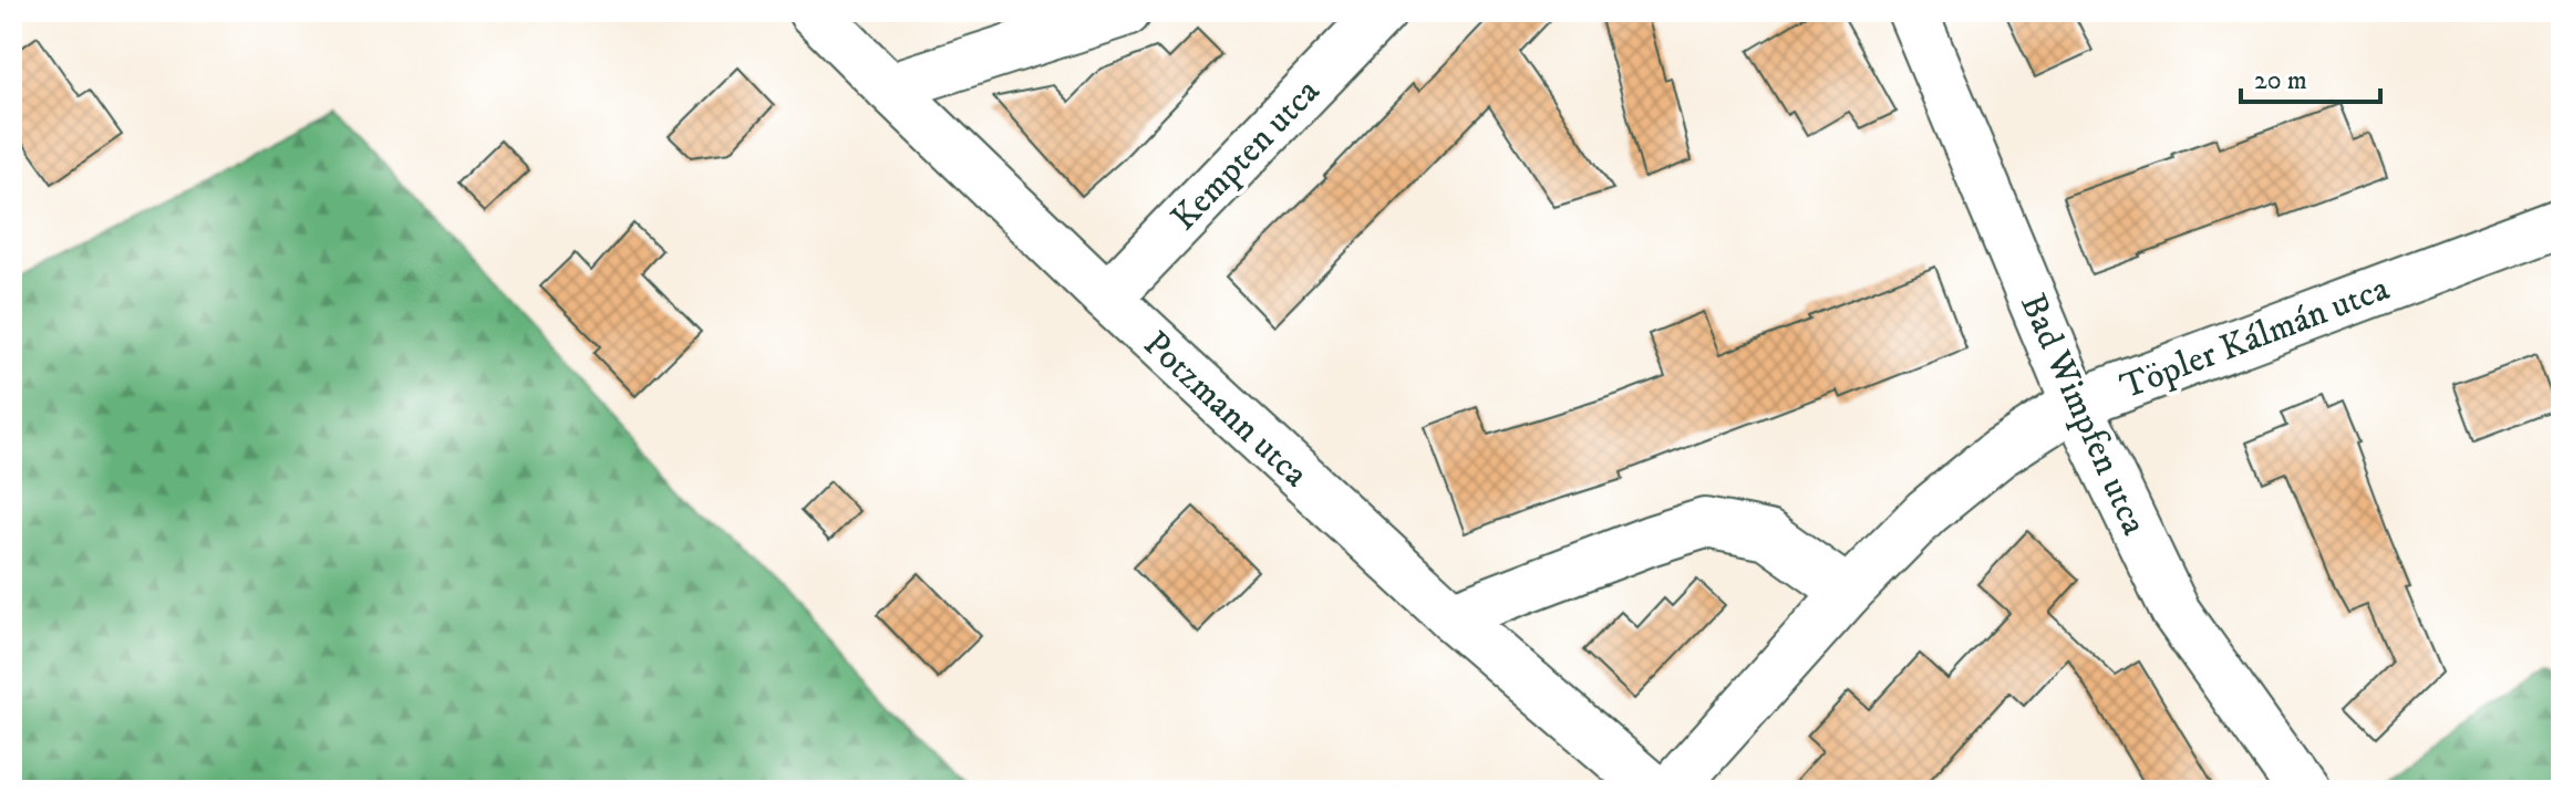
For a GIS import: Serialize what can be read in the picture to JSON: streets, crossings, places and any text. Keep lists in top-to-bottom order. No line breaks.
{"streets":{"street":["Kempten utca","Töpler Kálmán utca","Potzmann utca","Bad Wimpfen utca"]},"crossings":[["Kempten utca","Potzmann utca"],["Töpler Kálmán utca","Bad Wimpfen utca"]],"scale_bar":"20 m"}
